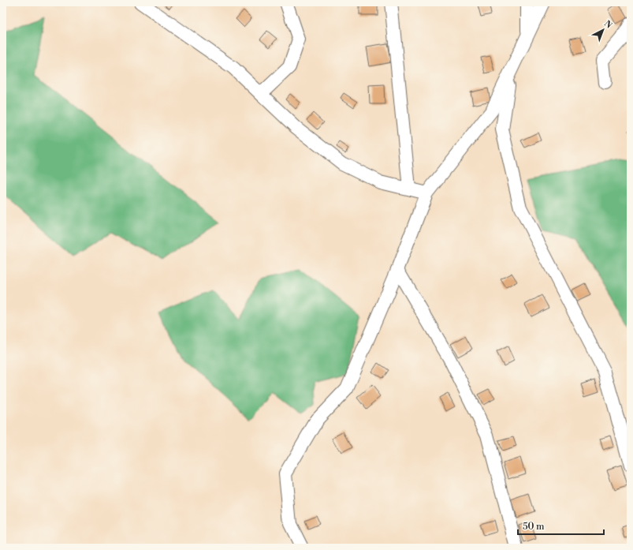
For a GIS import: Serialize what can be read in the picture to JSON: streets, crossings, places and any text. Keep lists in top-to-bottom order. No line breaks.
{"scale_bar":"50 m","north":"top right"}
